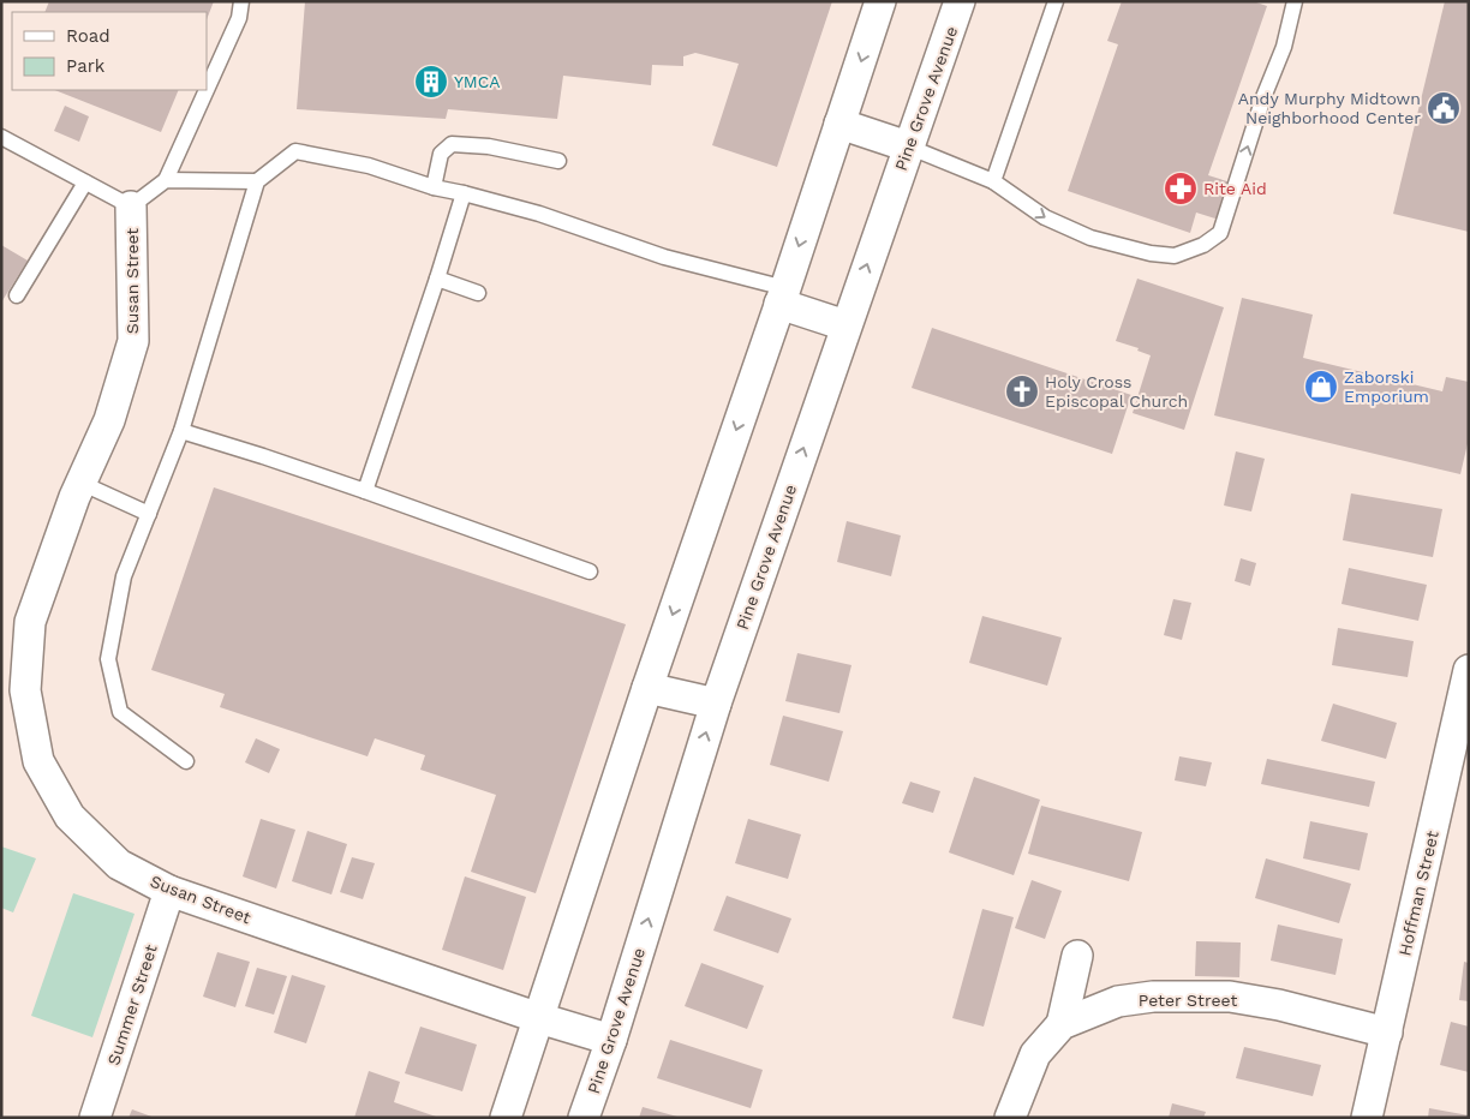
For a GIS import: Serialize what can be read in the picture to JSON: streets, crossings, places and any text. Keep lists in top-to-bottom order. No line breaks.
{"streets":{"street":["Pine Grove Avenue","Susan Street","Hoffman Street","Peter Street","Summer Street"]},"crossings":[["Pine Grove Avenue","Susan Street"],["Susan Street","Summer Street"],["Hoffman Street","Peter Street"]],"places":{"building":["YMCA"],"public building":["Andy Murphy Midtown Neighborhood Center"],"pharmacy":["Rite Aid"],"shop":["Zaborski Emporium"],"church":["Holy Cross Episcopal Church"]},"legend":["Road","Park"]}
